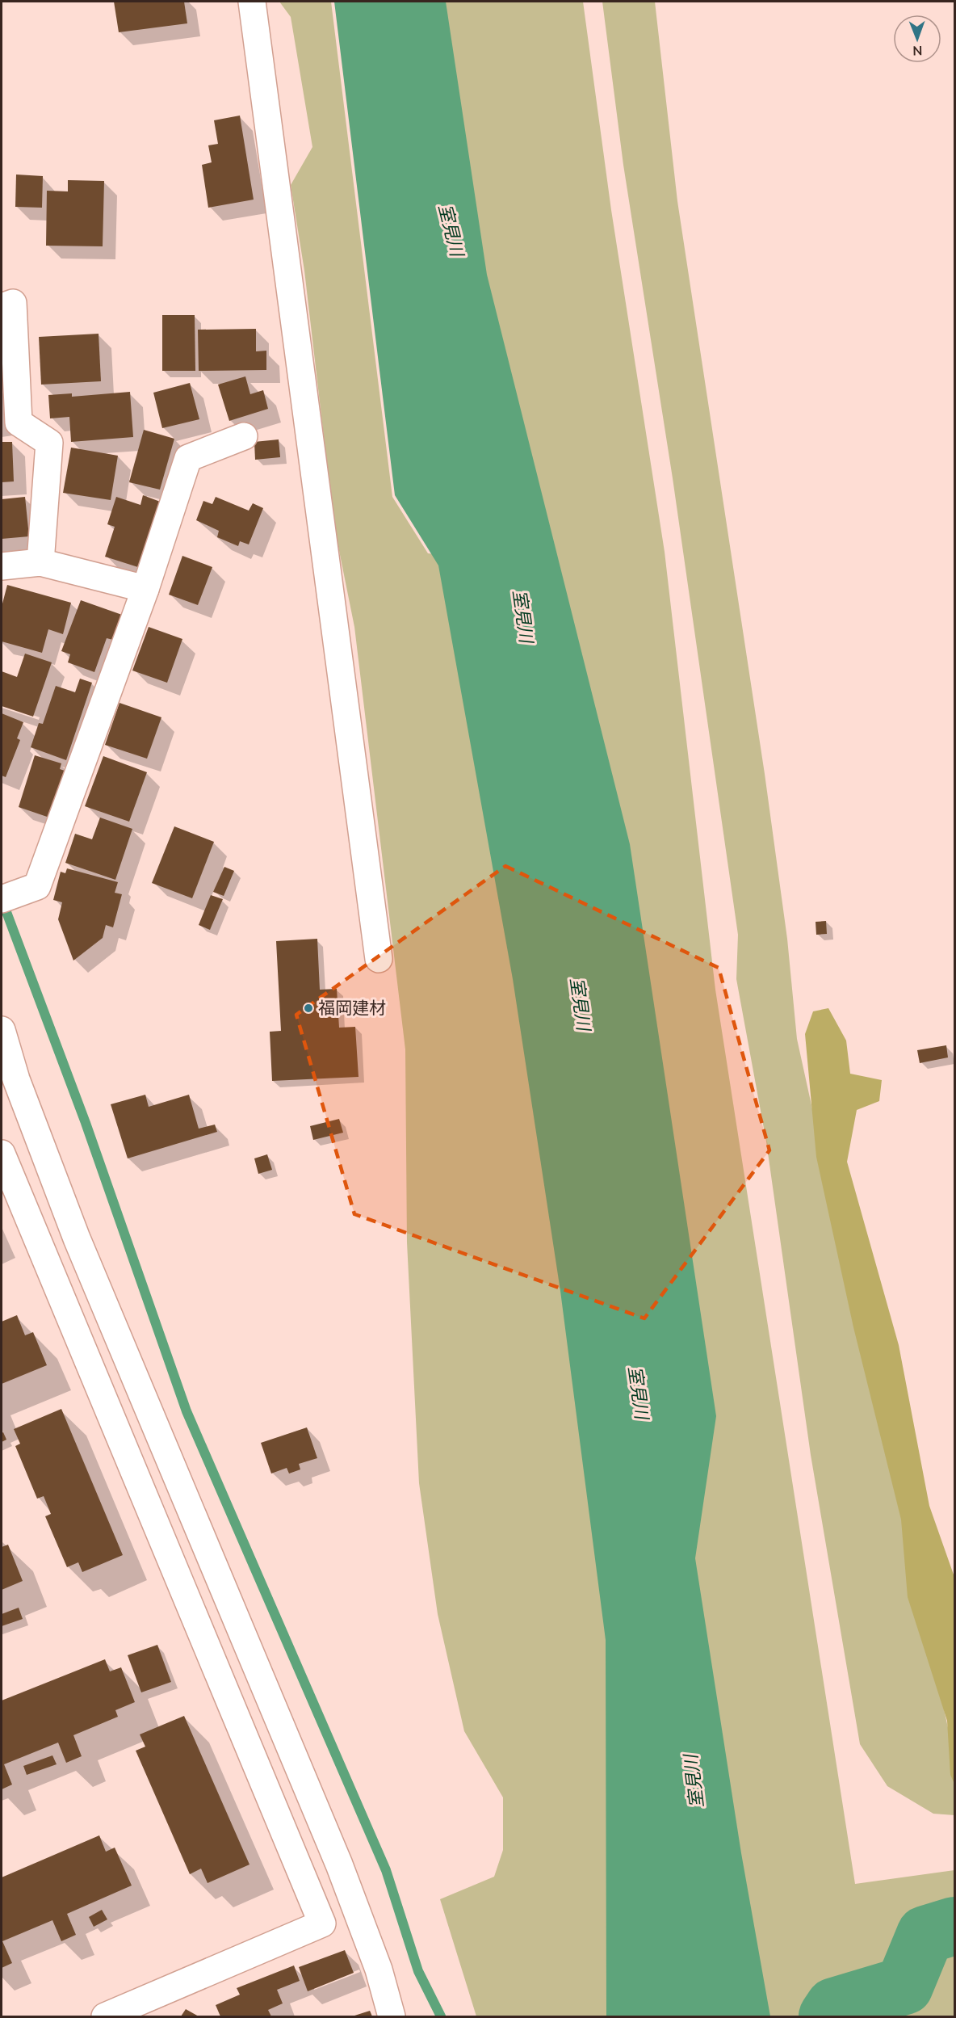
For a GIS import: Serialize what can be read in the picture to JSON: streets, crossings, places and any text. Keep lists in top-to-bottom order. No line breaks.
{"water":["室見川"],"places":["福岡建材"],"north":"bottom"}
